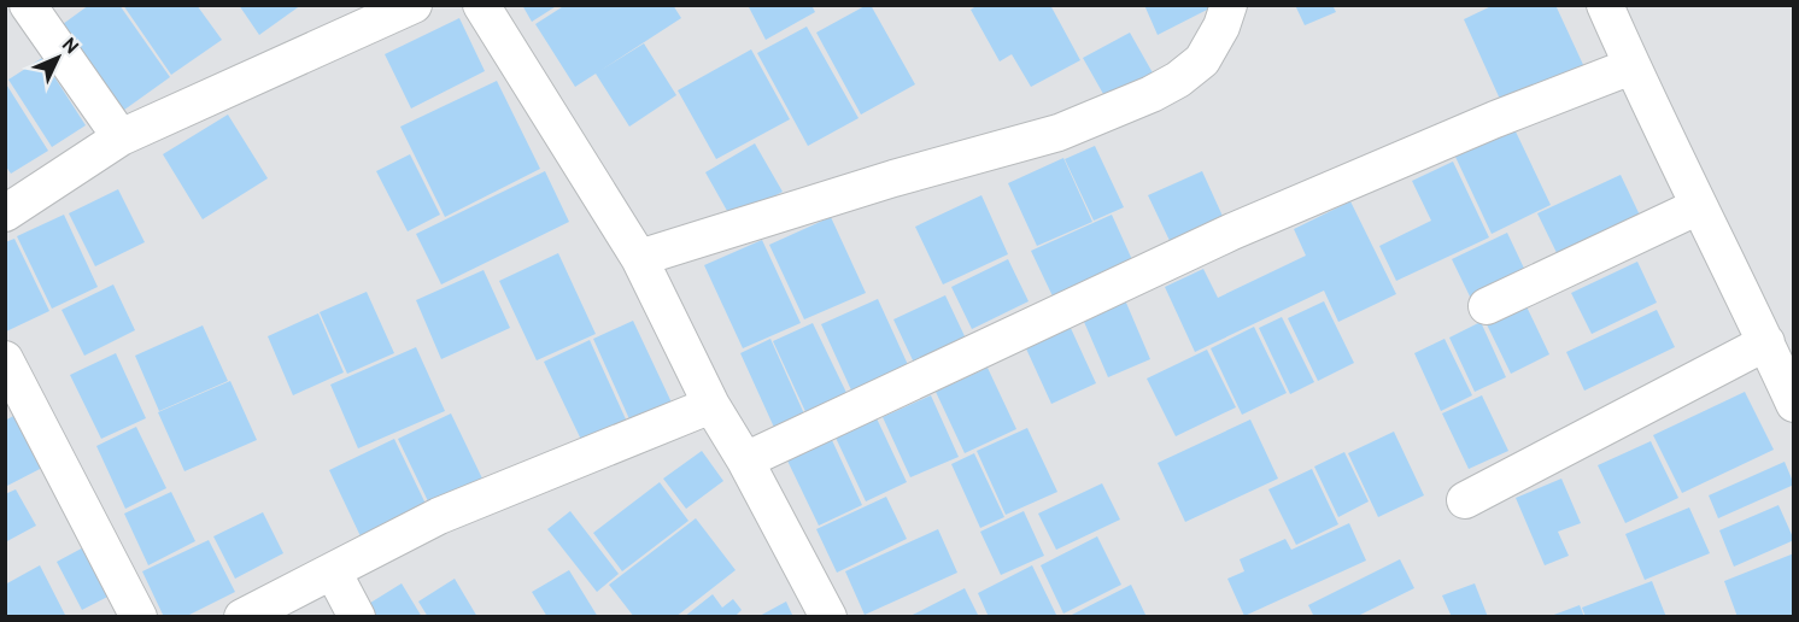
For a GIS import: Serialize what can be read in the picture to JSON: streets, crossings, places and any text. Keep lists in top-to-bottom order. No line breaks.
{"north":"top right"}
